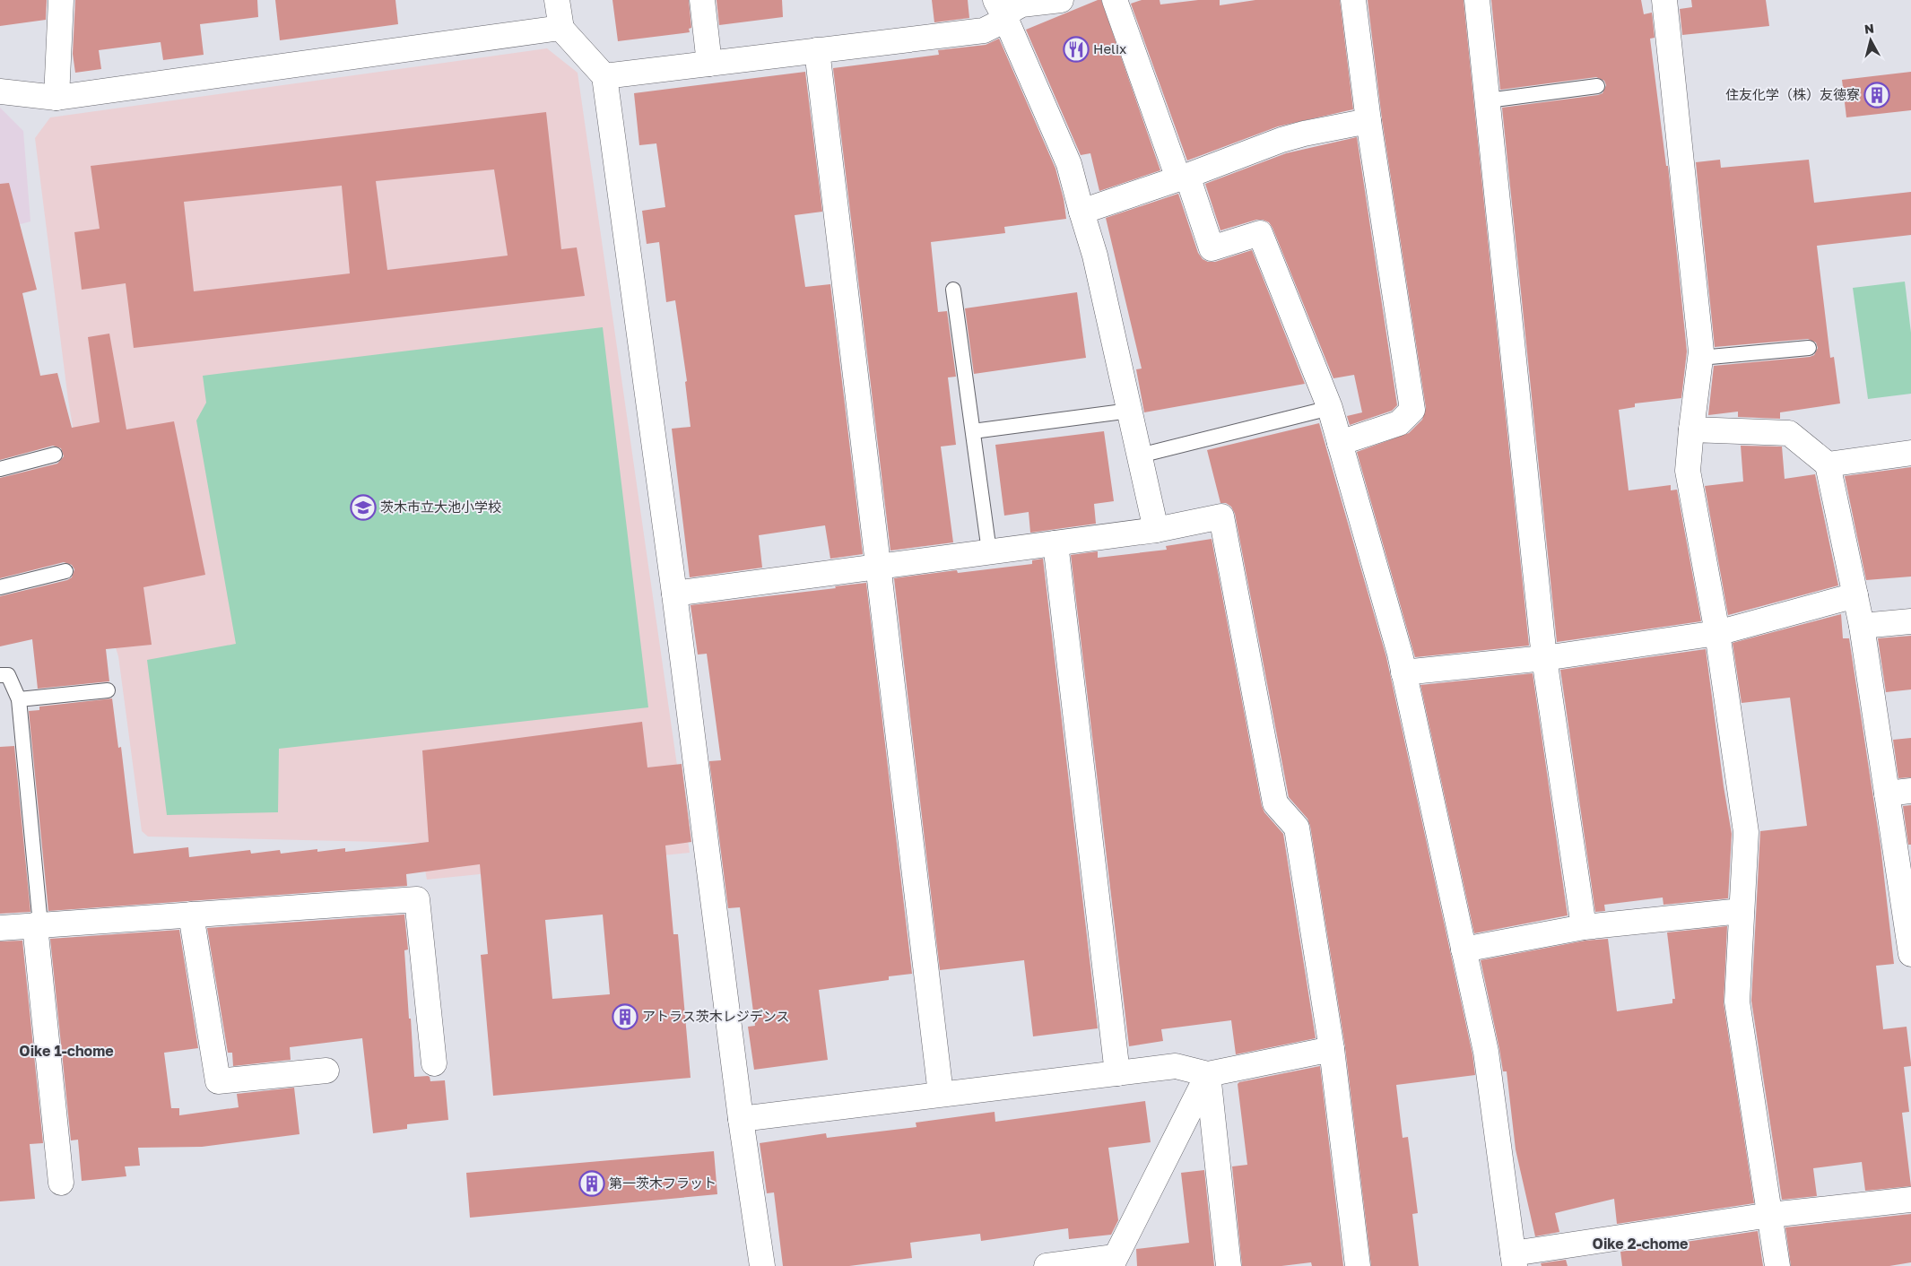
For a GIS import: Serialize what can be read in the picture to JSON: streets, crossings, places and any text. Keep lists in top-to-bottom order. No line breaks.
{"districts":["Oike 1-chome","Oike 2-chome"],"places":{"restaurant":["Helix"],"building":["住友化学（株）友徳寮","アトラス茨木レジデンス","第一茨木フラット"],"school or university":["茨木市立大池小学校"]},"north":"top"}
